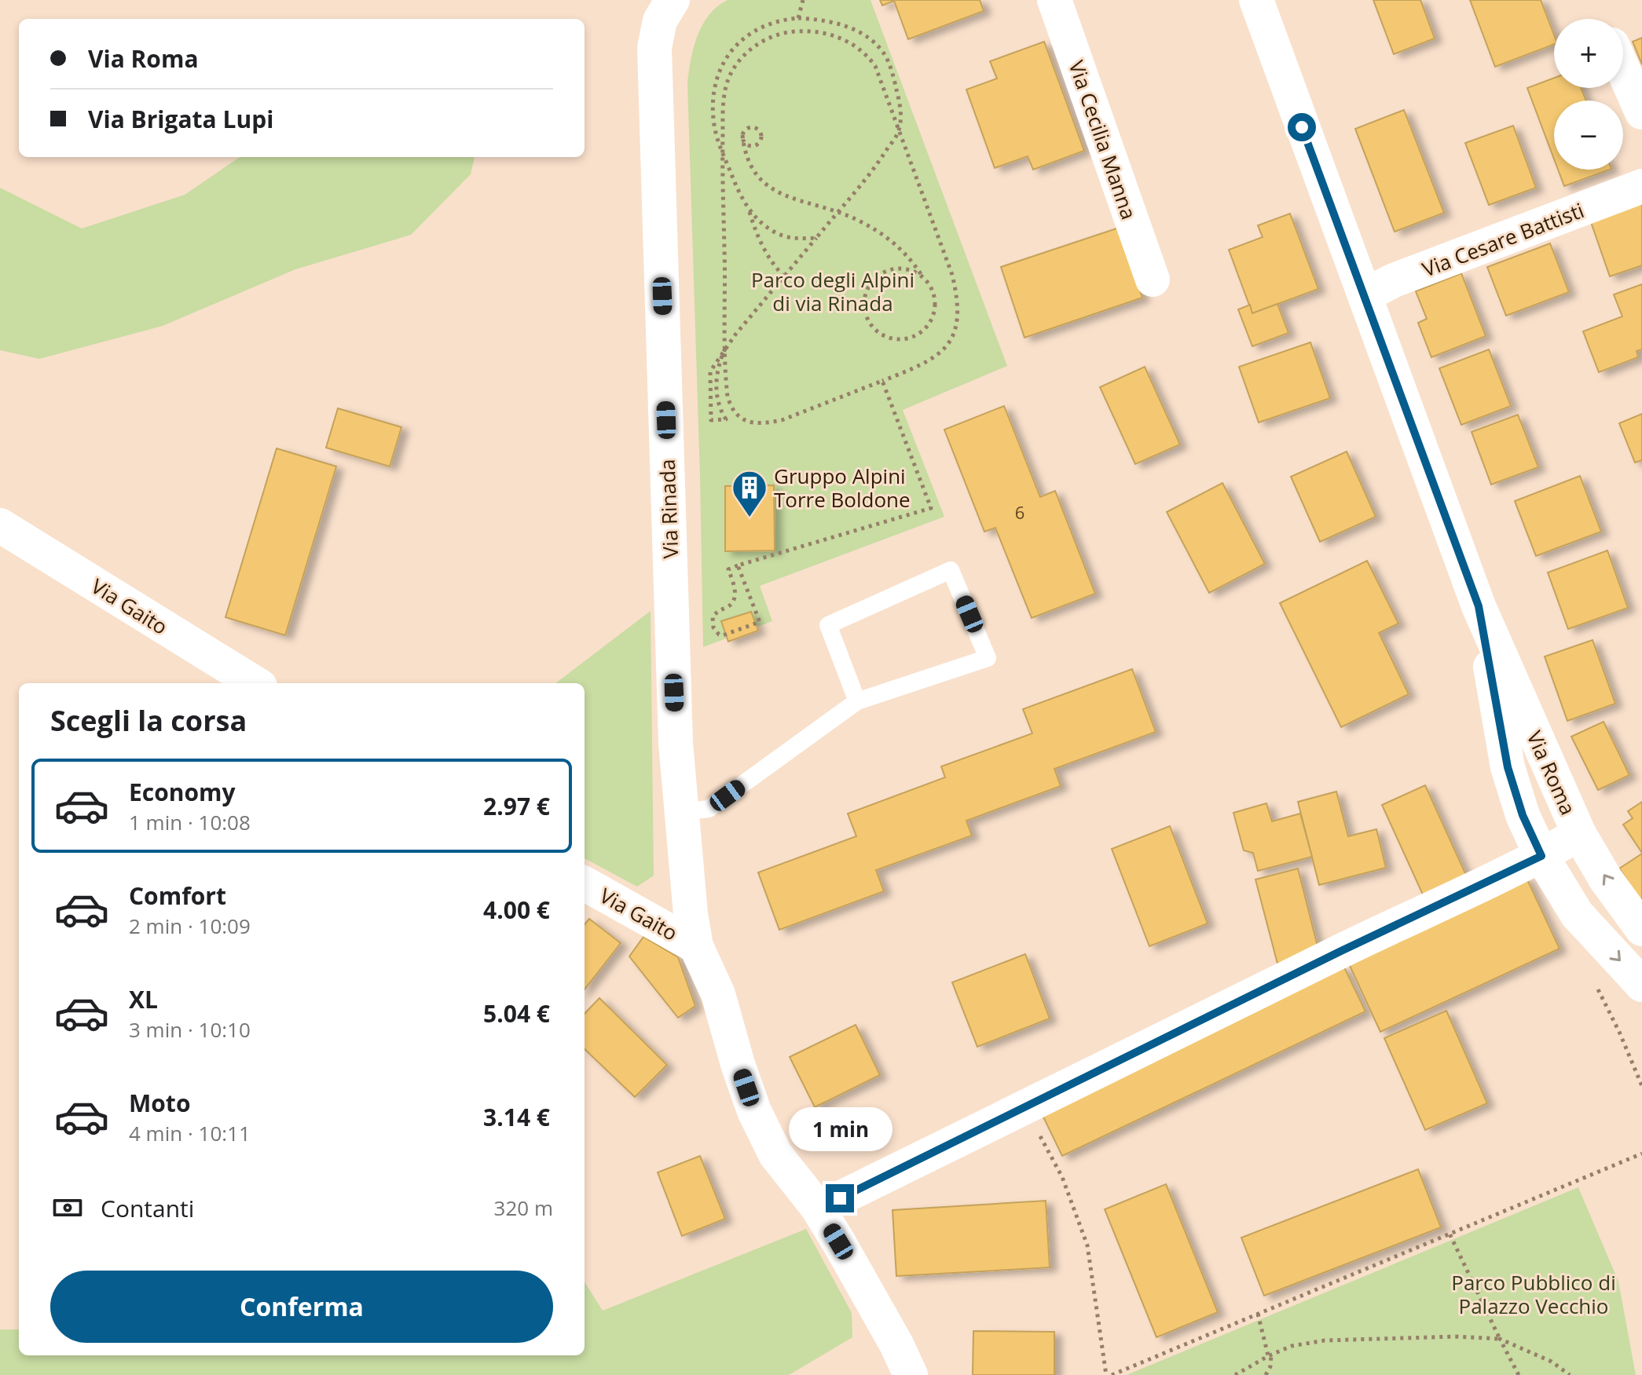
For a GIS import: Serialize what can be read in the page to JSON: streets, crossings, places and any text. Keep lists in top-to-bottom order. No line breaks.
{"streets":{"street":["Via Cecilia Manna","Via Cesare Battisti","Via Rinada","Via Gaito","Via Roma"]},"crossings":[["Via Cesare Battisti","Via Roma"],["Via Rinada","Via Gaito"]],"parks":["Parco degli Alpini di via Rinada","Parco Pubblico di Palazzo Vecchio"],"places":{"building":["Gruppo Alpini Torre Boldone"]},"house_numbers":["6"],"page":{"map_buttons":["+","−"],"banner":["Via Roma","Via Brigata Lupi"],"heading":"Scegli la corsa","list":[{"name":"Economy","note":"1 min · 10:08","value":"2.97 €"},{"name":"Comfort","note":"2 min · 10:09","value":"4.00 €"},{"name":"XL","note":"3 min · 10:10","value":"5.04 €"},{"name":"Moto","note":"4 min · 10:11","value":"3.14 €"}],"bubble":"1 min","pay":["Contanti","320 m"],"buttons":"Conferma"}}
